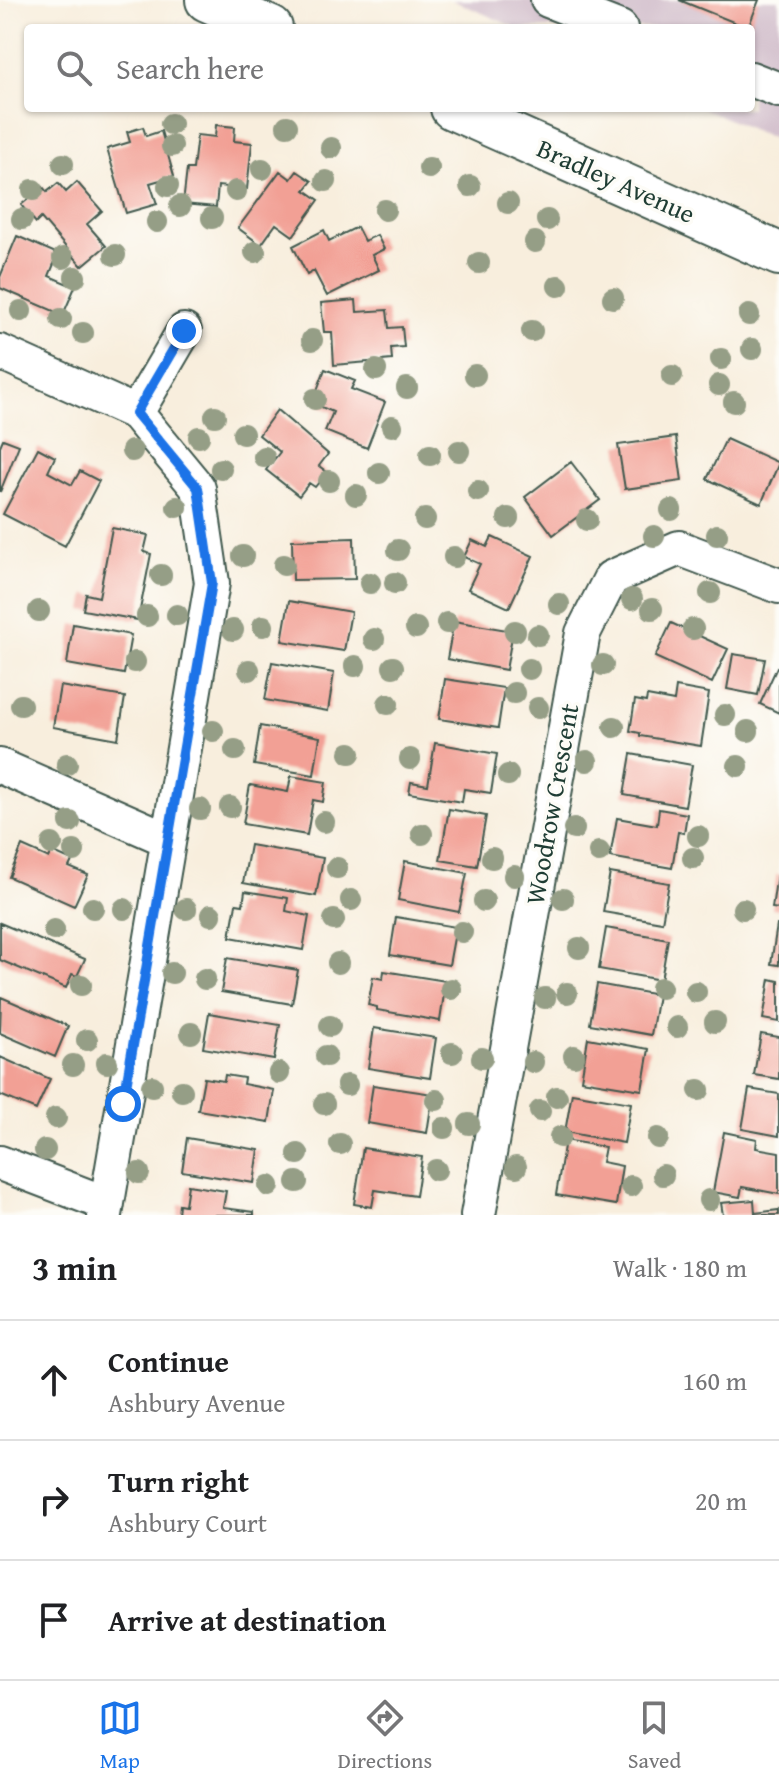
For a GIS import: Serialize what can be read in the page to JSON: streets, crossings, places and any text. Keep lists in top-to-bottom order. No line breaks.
{"streets":{"main road":["Bradley Avenue"],"street":["Woodrow Crescent"]},"page":{"search":"Search here","heading":["3 min","Walk · 180 m"],"list":[["Continue","Ashbury Avenue","160 m"],["Turn right","Ashbury Court","20 m"],"Arrive at destination"],"nav":["Map","Directions","Saved"]}}
